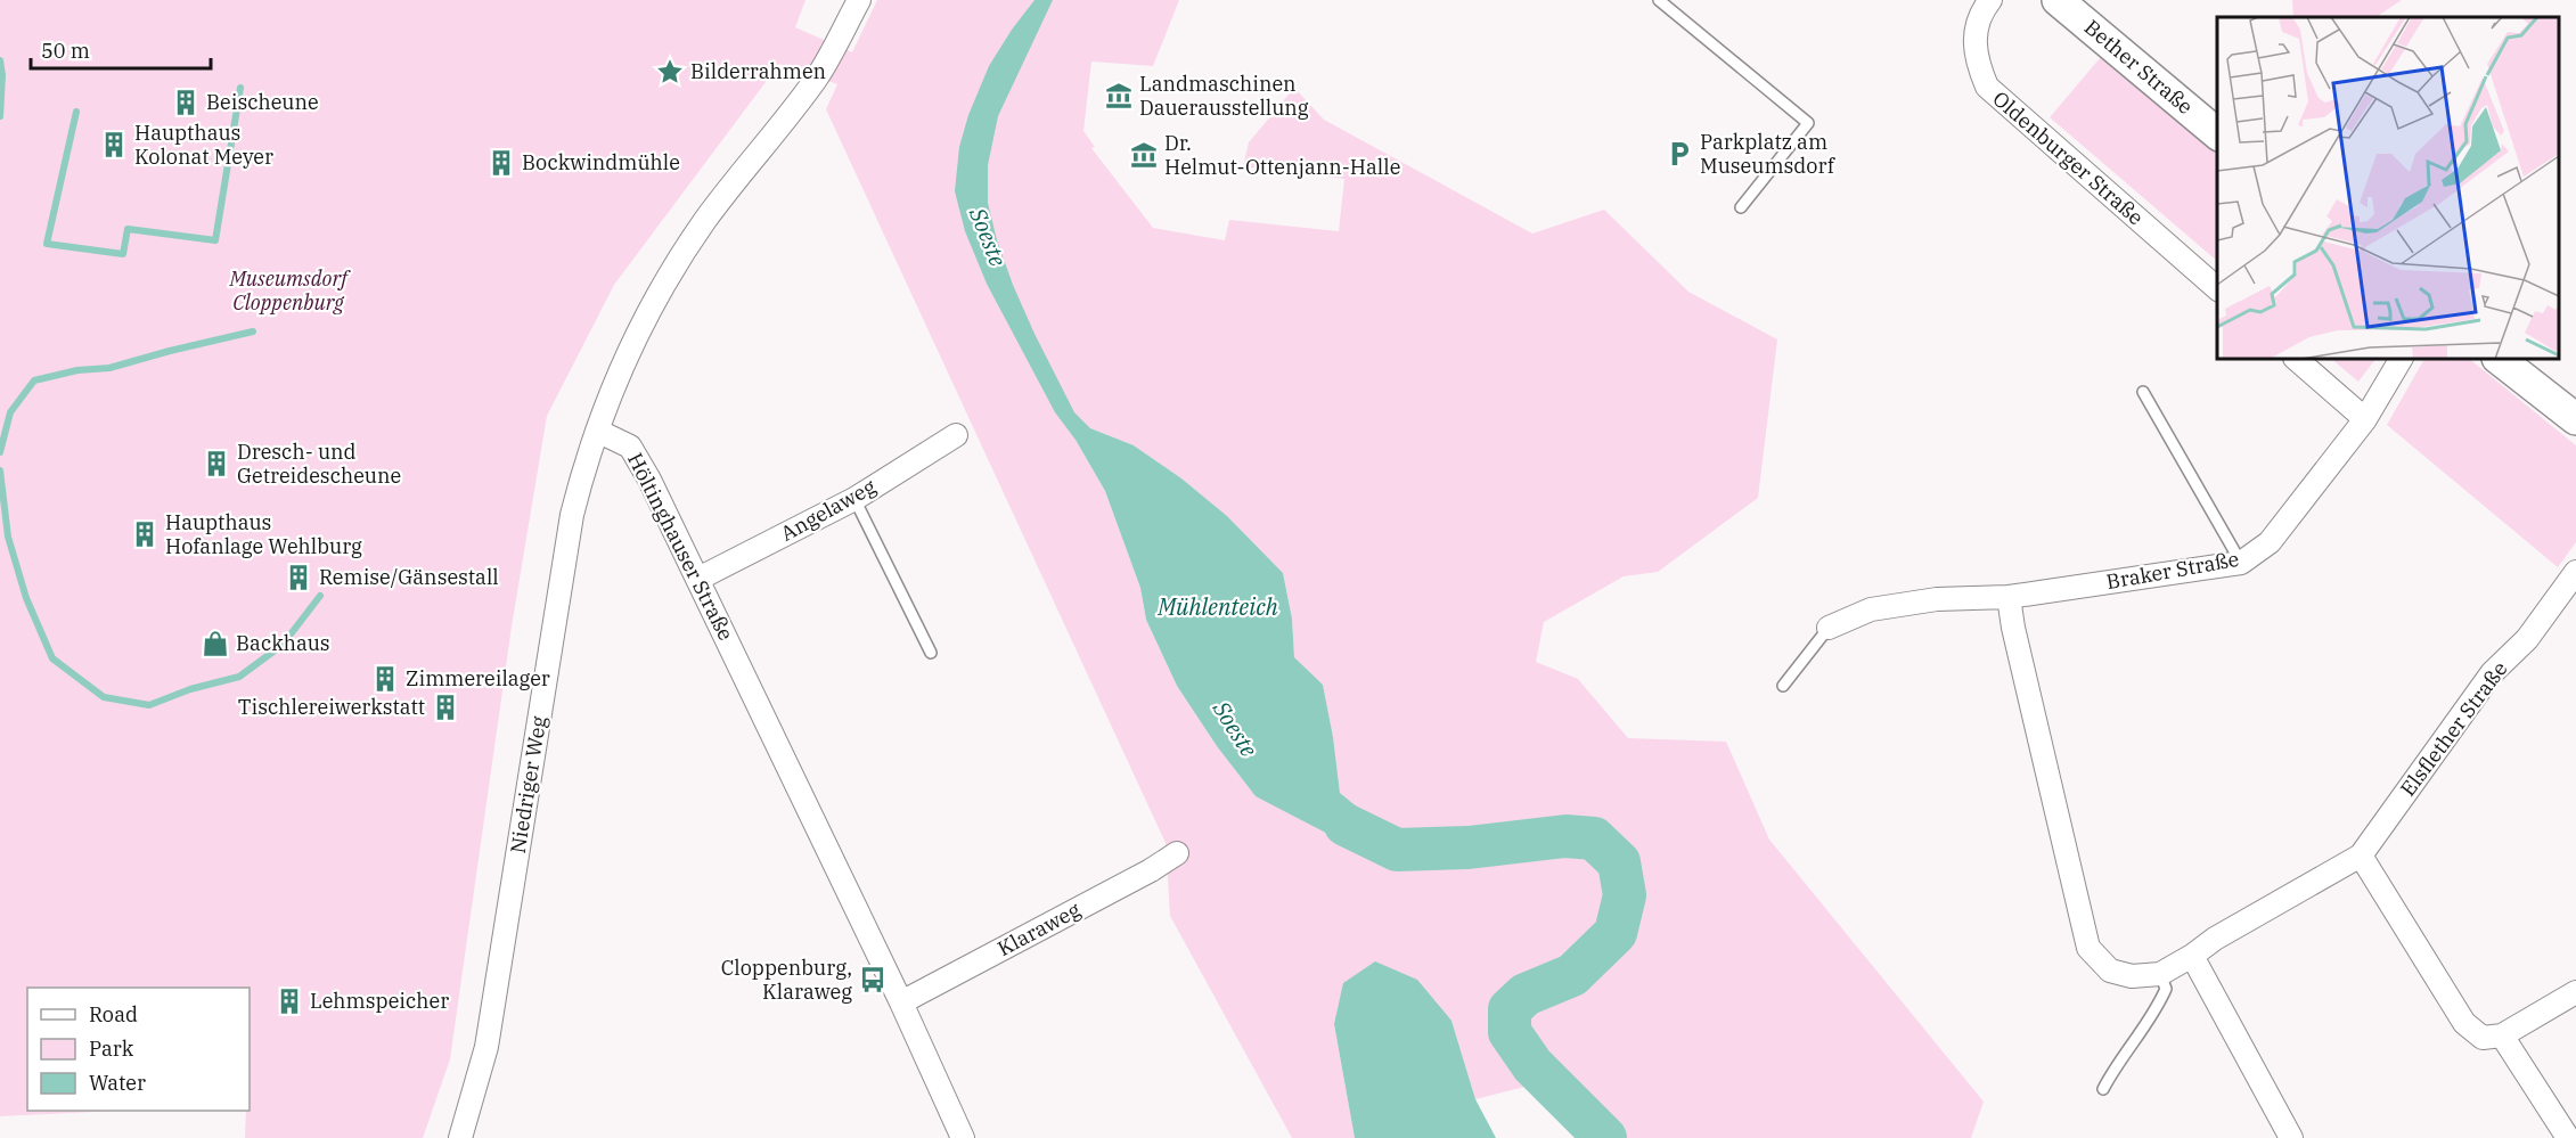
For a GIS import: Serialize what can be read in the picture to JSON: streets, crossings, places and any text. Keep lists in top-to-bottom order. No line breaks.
{"streets":{"street":["Bether Straße","Oldenburger Straße","Angelaweg","Höltinghauser Straße","Braker Straße","Elsflether Straße","Niedriger Weg","Klaraweg"]},"crossings":[["Angelaweg","Höltinghauser Straße"],["Höltinghauser Straße","Niedriger Weg"],["Höltinghauser Straße","Klaraweg"]],"water":["Soeste","Mühlenteich"],"parks":["Museumsdorf Cloppenburg"],"places":{"place":["Bilderrahmen"],"museum":["Landmaschinen Dauerausstellung","Dr. Helmut-Ottenjann-Halle"],"building":["Beischeune","Haupthaus Kolonat Meyer","Bockwindmühle","Dresch- und Getreidescheune","Haupthaus Hofanlage Wehlburg","Remise/Gänsestall","Zimmereilager","Tischlereiwerkstatt","Lehmspeicher"],"parking":["Parkplatz am Museumsdorf"],"shop":["Backhaus"],"bus stop":["Cloppenburg, Klaraweg"]},"legend":["Road","Park","Water"],"scale_bar":"50 m"}
